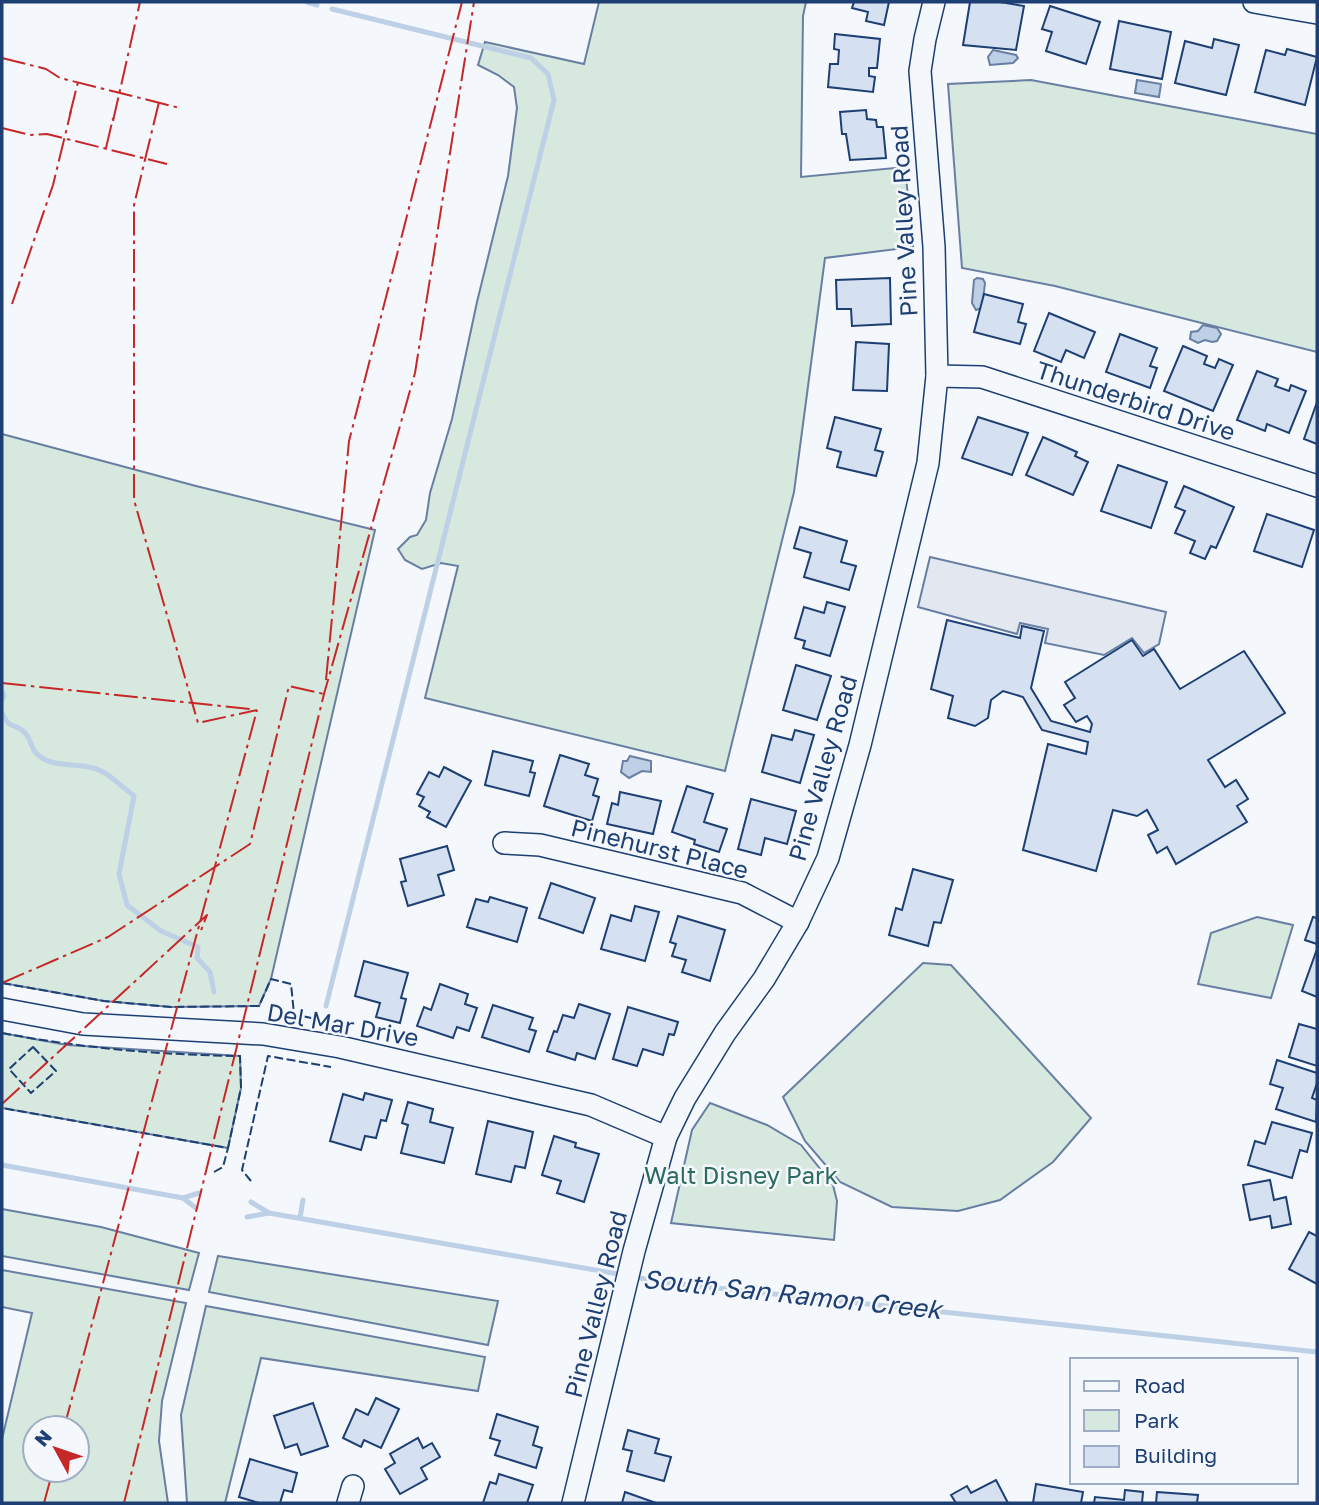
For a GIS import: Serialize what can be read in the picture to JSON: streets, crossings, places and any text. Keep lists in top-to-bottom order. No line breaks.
{"streets":{"street":["Pine Valley Road","Thunderbird Drive","Pinehurst Place","Del Mar Drive"]},"crossings":[["Pine Valley Road","Thunderbird Drive"],["Pine Valley Road","Pinehurst Place"],["Pine Valley Road","Del Mar Drive"]],"water":["South San Ramon Creek"],"parks":["Walt Disney Park"],"legend":["Road","Park","Building"],"north":"top left"}
